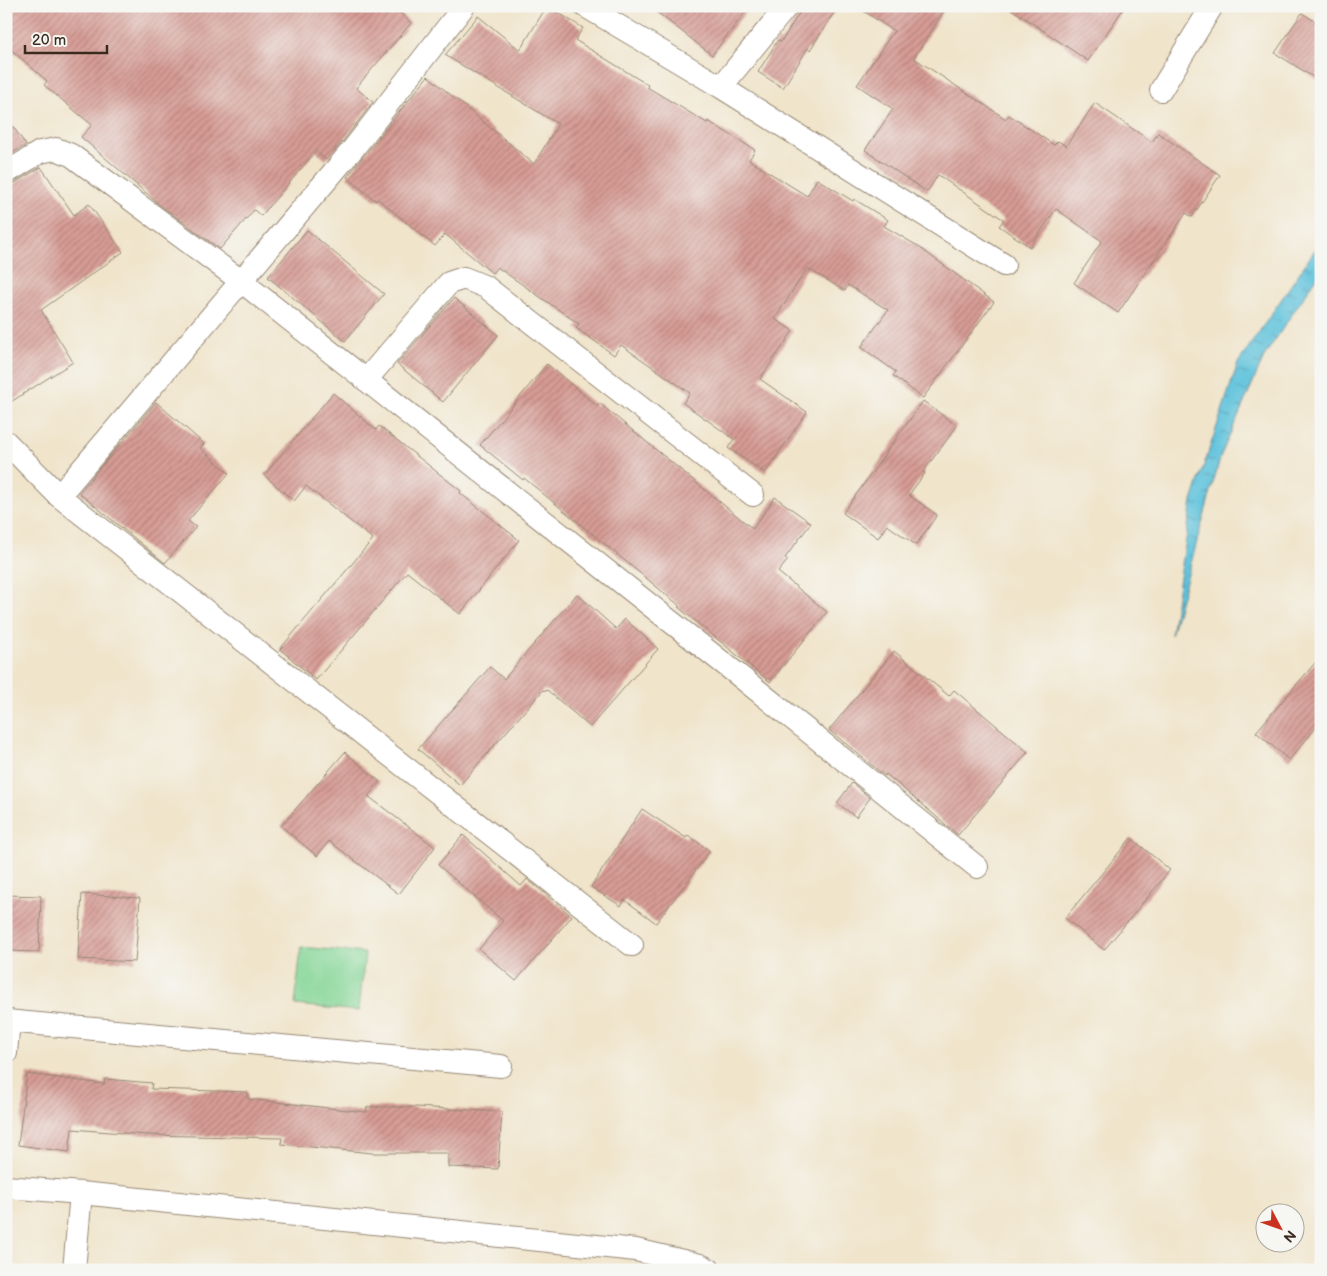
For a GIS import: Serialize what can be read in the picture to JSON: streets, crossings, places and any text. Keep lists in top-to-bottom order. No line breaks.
{"scale_bar":"20 m","north":"bottom right"}
